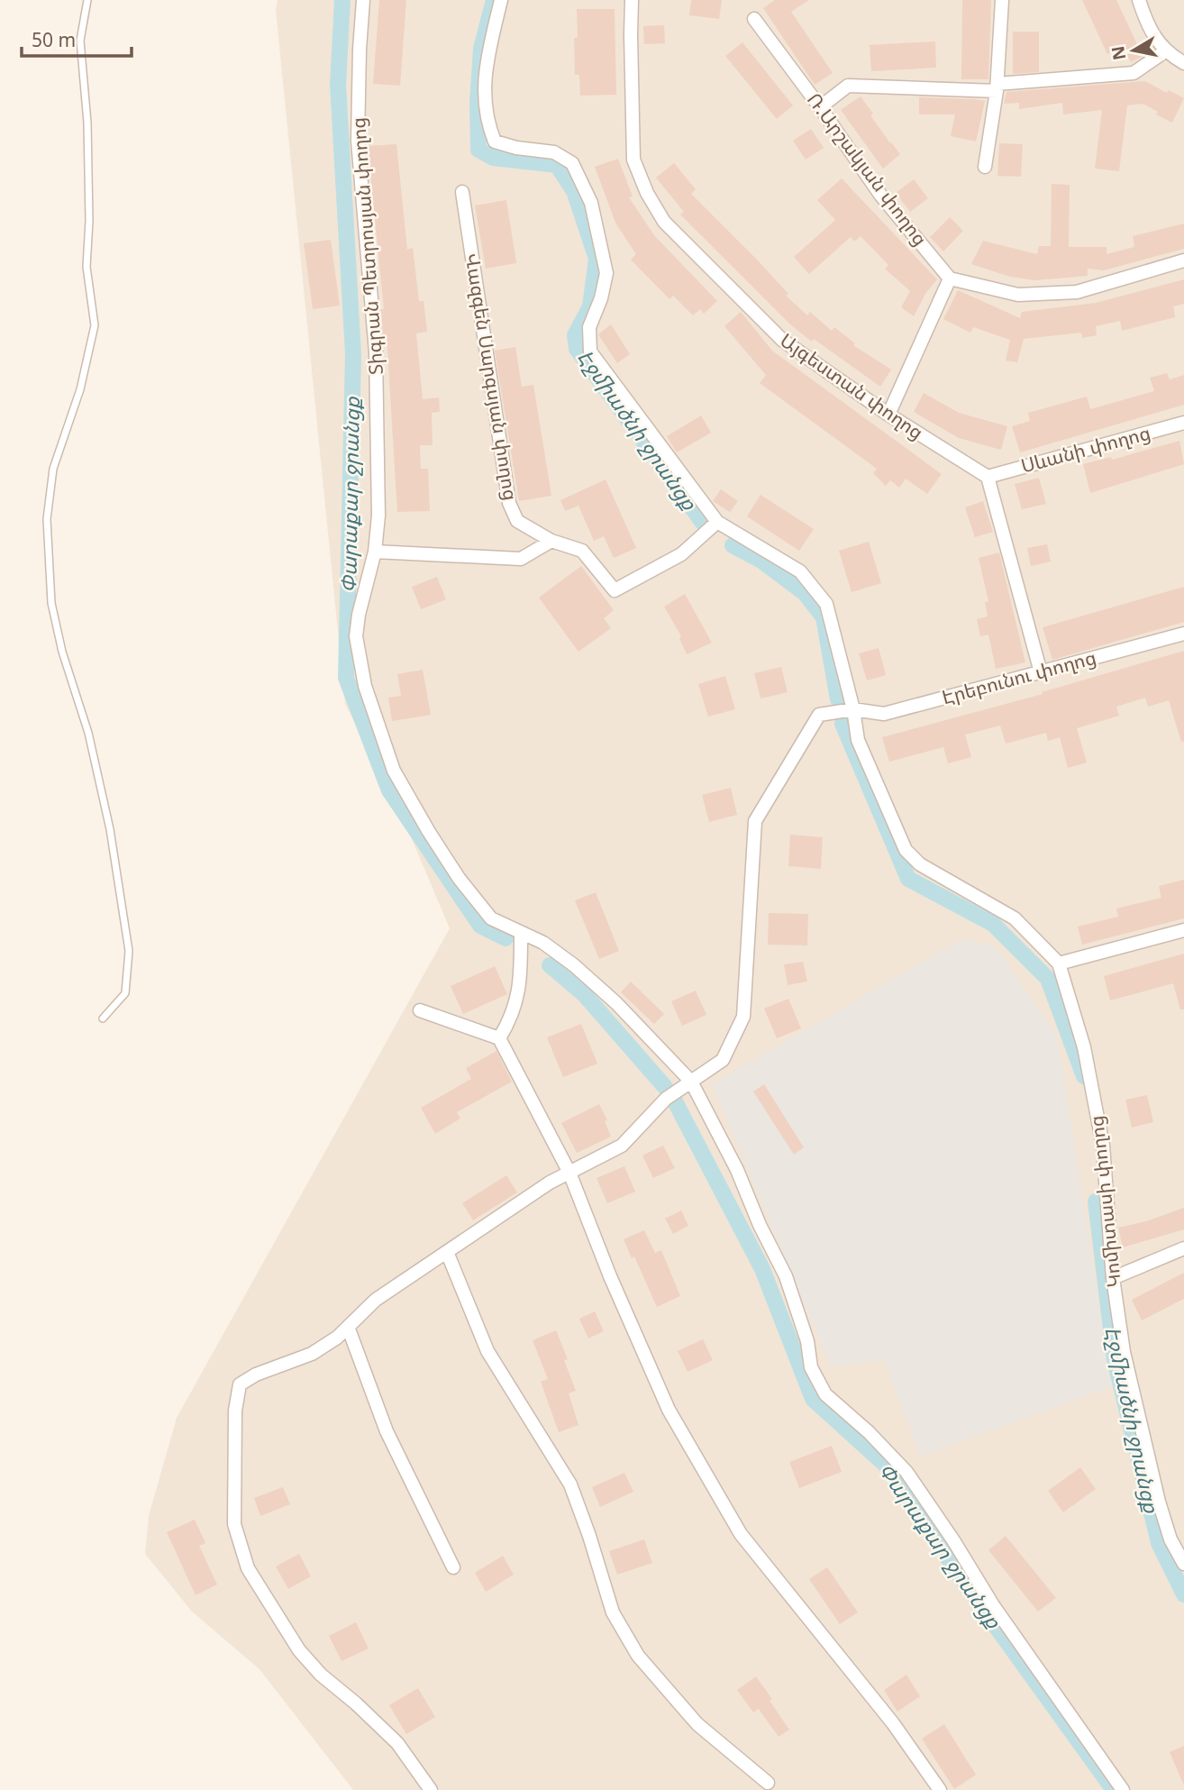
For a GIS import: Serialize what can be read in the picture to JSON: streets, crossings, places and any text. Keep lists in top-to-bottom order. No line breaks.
{"streets":{"street":["Ռ.Արշակյան փողոց","Տիգրան Պետրոսյան փողոց","Վազգեն Սարգսյան փողոց","Այգեստան փողոց","Սևանի փողոց","Էրեբունու փողոց","Կոմիտասի փողոց"]},"crossings":[["Վազգեն Սարգսյան փողոց","Կոմիտասի փողոց"],["Այգեստան փողոց","Սևանի փողոց"],["Էրեբունու փողոց","Կոմիտասի փողոց"]],"water":["Էջմիածնի ջրանցք","Փարաքար ջրանցք"],"scale_bar":"50 m","north":"left"}
